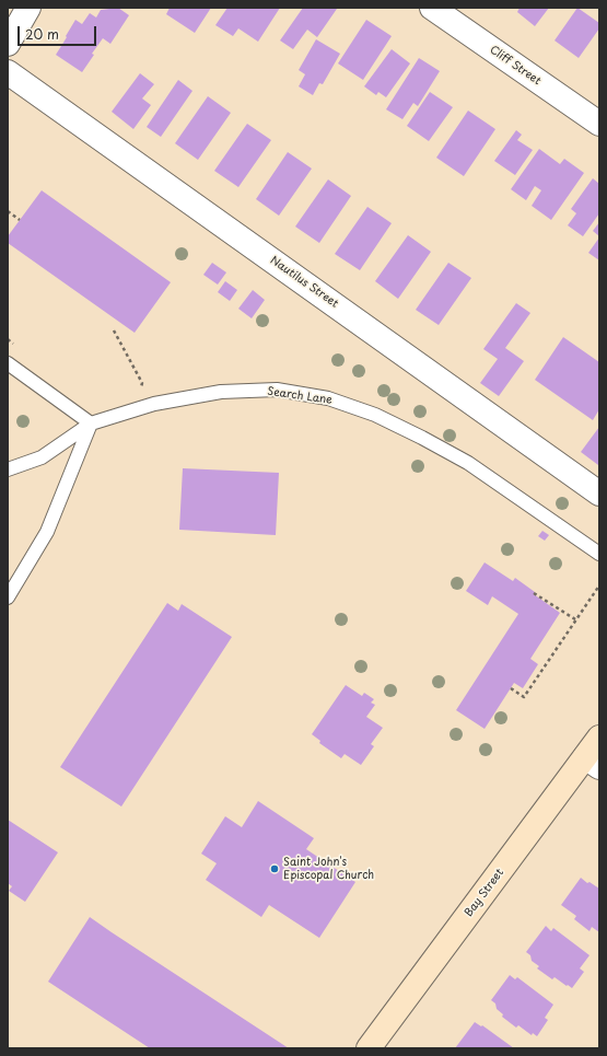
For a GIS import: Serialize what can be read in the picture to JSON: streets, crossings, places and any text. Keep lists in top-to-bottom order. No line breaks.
{"streets":{"main road":["Bay Street"],"street":["Cliff Street","Nautilus Street"],"lane":["Search Lane"]},"places":["Saint John's Episcopal Church"],"scale_bar":"20 m"}
